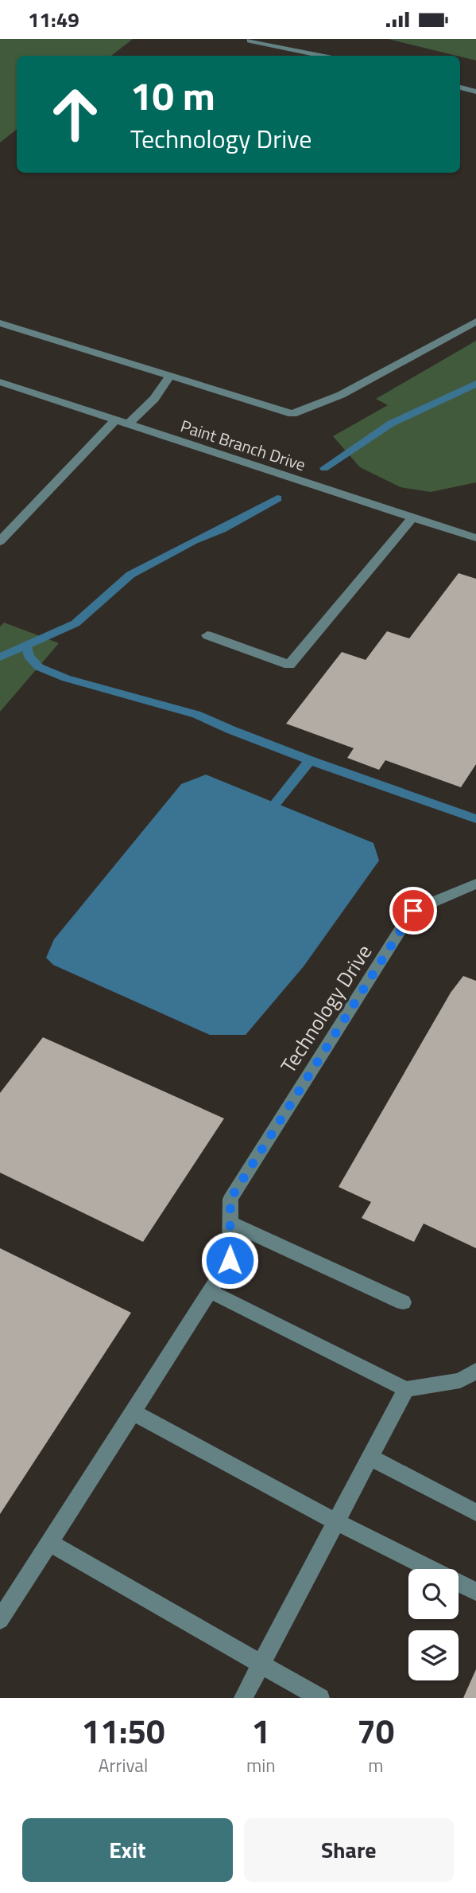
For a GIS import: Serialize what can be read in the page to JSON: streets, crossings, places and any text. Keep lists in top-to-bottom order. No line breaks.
{"streets":{"street":["Paint Branch Drive","Technology Drive"]},"page":{"status":"11:49","turn":["10 m","Technology Drive"],"eta":["11:50","Arrival","1","min","70","m"],"buttons":["Exit","Share"]}}
